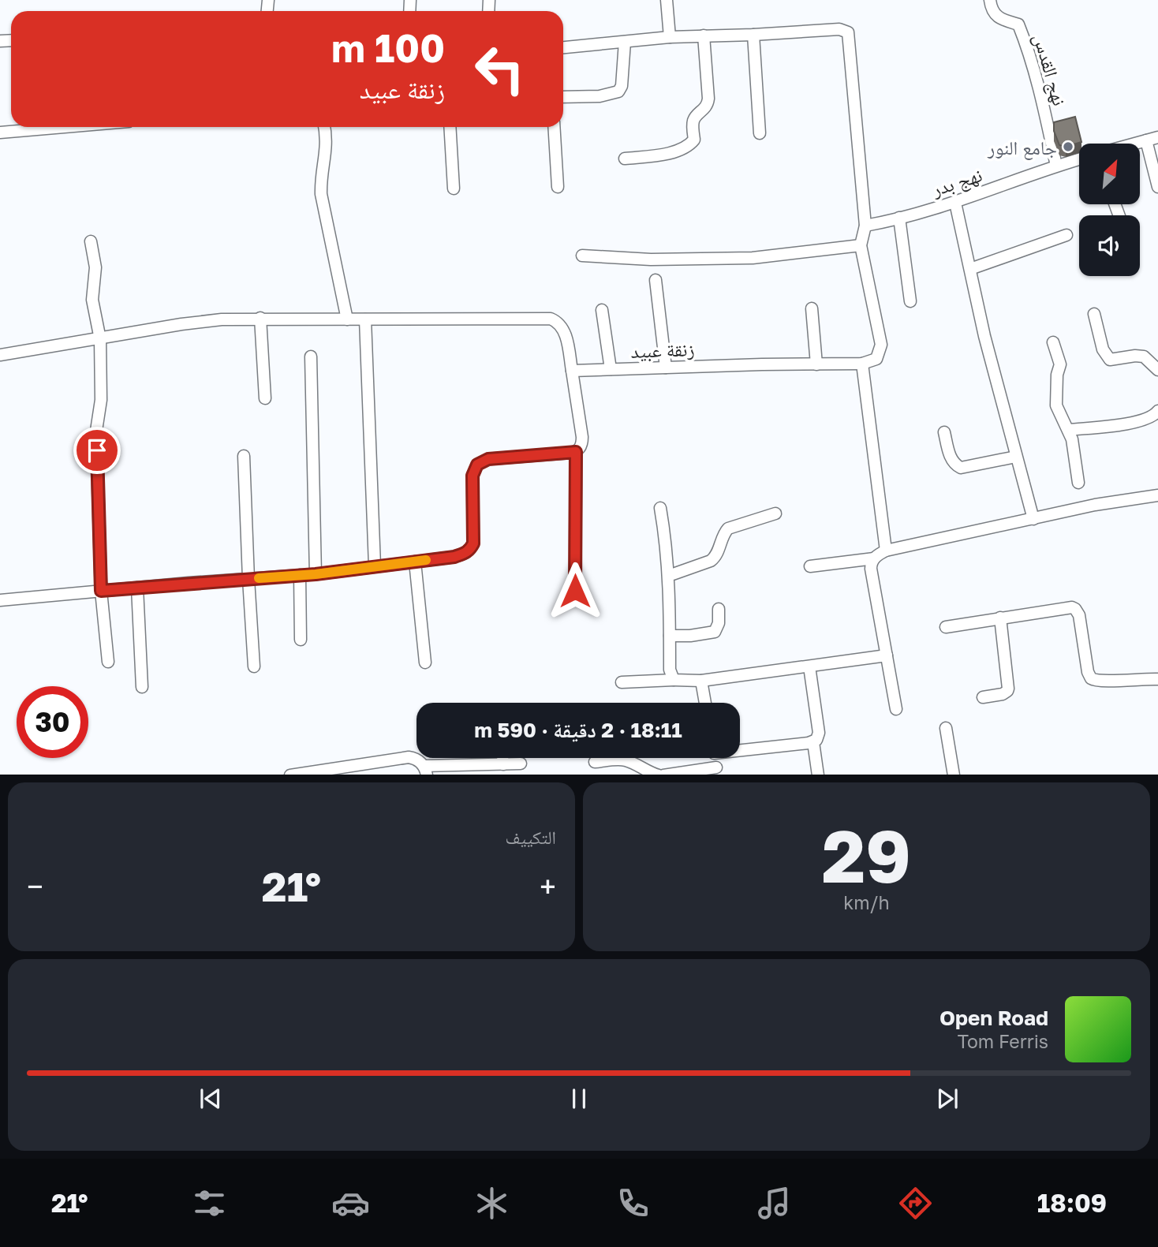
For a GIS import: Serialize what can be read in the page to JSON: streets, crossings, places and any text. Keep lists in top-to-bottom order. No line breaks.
{"streets":{"street":["نهج القدس","نهج بدر","زنقة عبيد"]},"crossings":[["نهج القدس","نهج بدر"]],"places":["جامع النور"],"north":"top right","page":{"turn":["100 m","زنقة عبيد"],"limit":"30","trip":"18:11 · 2 دقيقة · 590 m","tile":[["29","km/h"],"التكييف"],"heat":["−","21°","+"],"song":["Open Road","Tom Ferris"],"tabs":["18:09","21°"]}}
